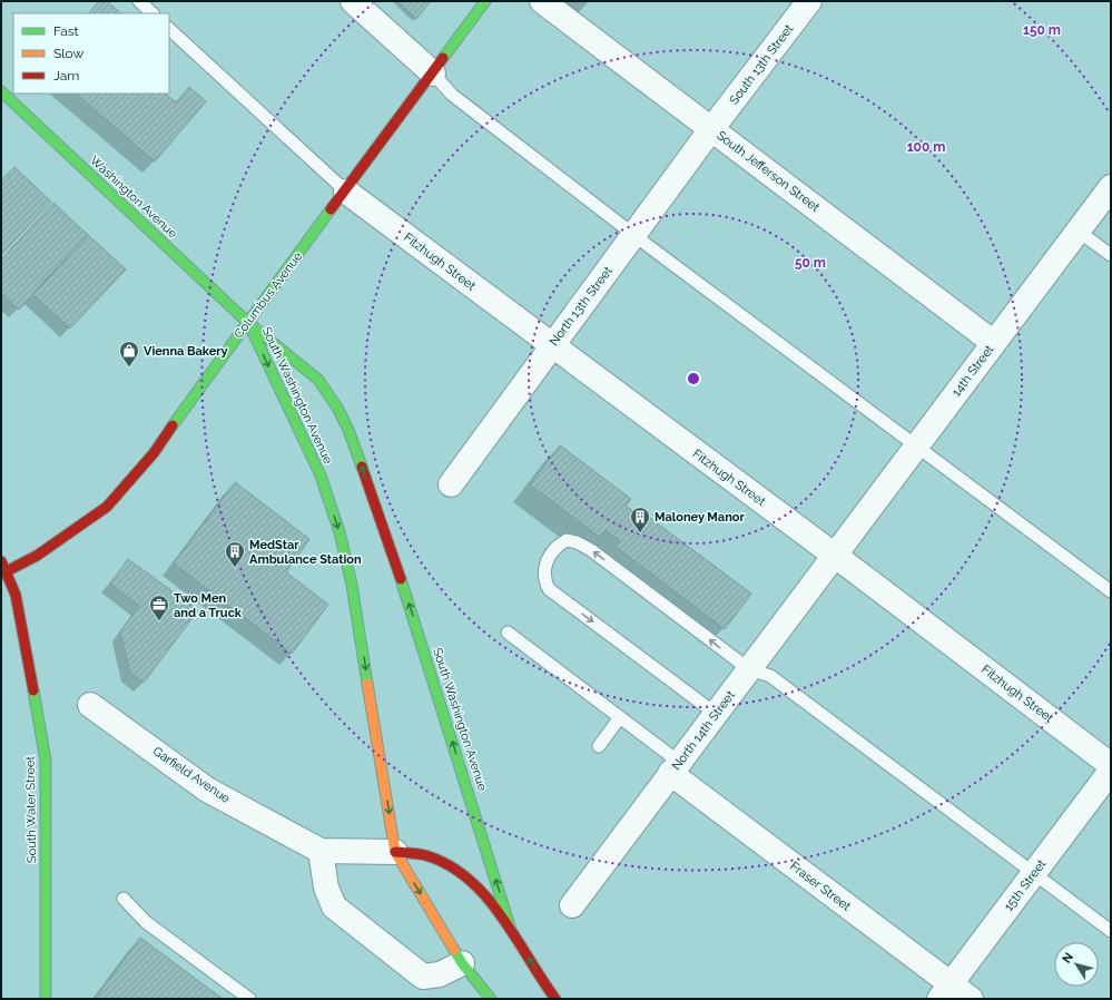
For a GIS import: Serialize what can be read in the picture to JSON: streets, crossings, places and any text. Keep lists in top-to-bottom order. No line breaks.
{"streets":{"main road":["Washington Avenue","Columbus Avenue","South Washington Avenue","South Water Street"],"street":["South 13th Street","South Jefferson Street","Fitzhugh Street","North 13th Street","14th Street","North 14th Street","Garfield Avenue","15th Street","Fraser Street"]},"crossings":[["South 13th Street","South Jefferson Street"],["South 13th Street","North 13th Street"],["South Jefferson Street","North 13th Street"],["South Jefferson Street","14th Street"],["Washington Avenue","Columbus Avenue"],["Washington Avenue","South Washington Avenue"],["Fitzhugh Street","Columbus Avenue"],["Fitzhugh Street","North 13th Street"],["Fitzhugh Street","14th Street"],["Fitzhugh Street","North 14th Street"],["Columbus Avenue","South Washington Avenue"],["Columbus Avenue","South Water Street"],["14th Street","North 14th Street"],["South Washington Avenue","Garfield Avenue"],["North 14th Street","Fraser Street"],["15th Street","Fraser Street"]],"places":{"shop":["Vienna Bakery"],"building":["Maloney Manor","MedStar Ambulance Station"],"office":["Two Men and a Truck"]},"legend":["Fast","Slow","Jam"],"north":"top left","rings":["150 m","100 m","50 m"]}
